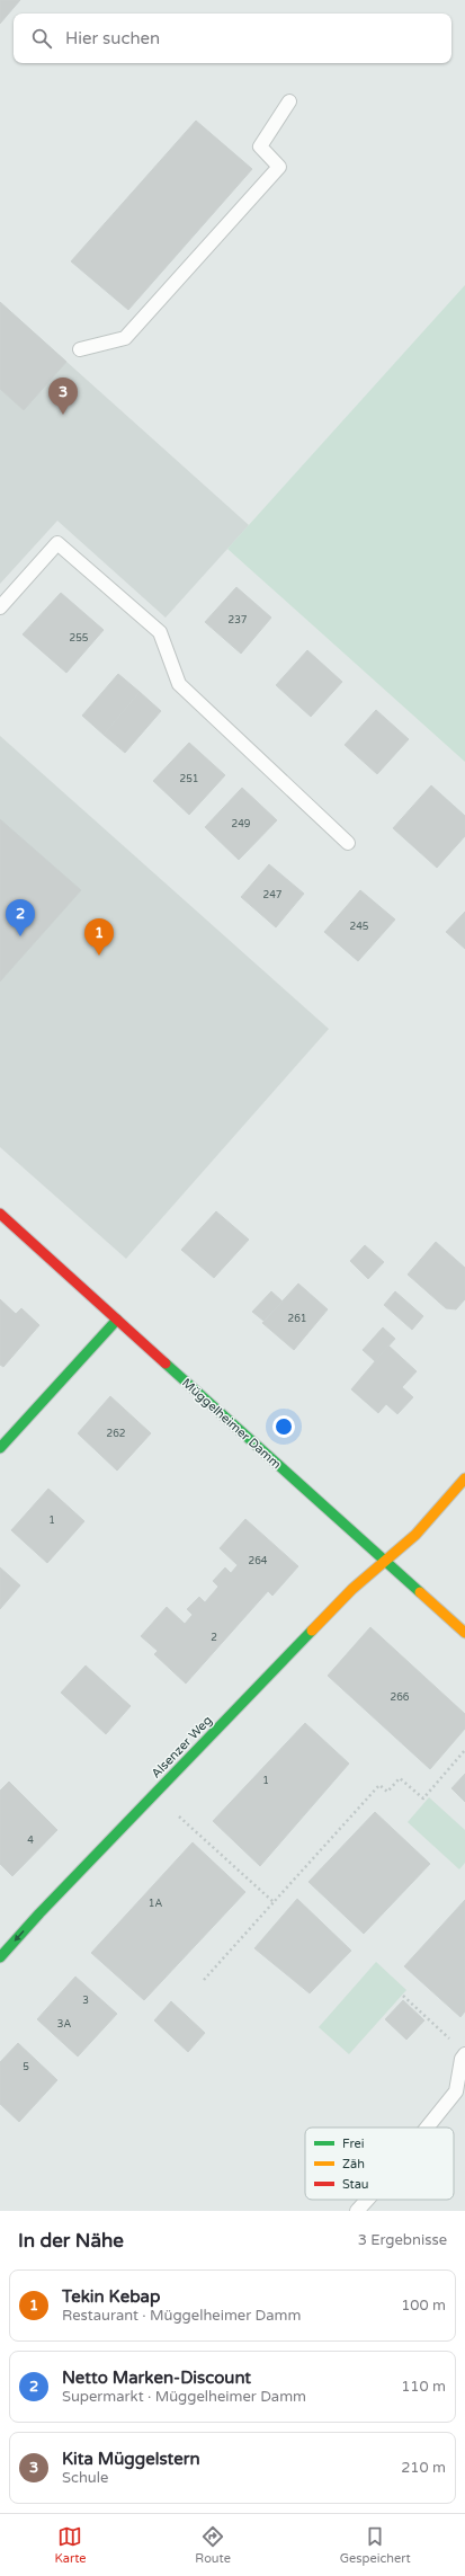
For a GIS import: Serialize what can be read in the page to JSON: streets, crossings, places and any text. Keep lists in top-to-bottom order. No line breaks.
{"streets":{"street":["Müggelheimer Damm","Alsenzer Weg"]},"crossings":[["Müggelheimer Damm","Alsenzer Weg"]],"one_way":["Alsenzer Weg"],"house_numbers":["237","255","251","249","247","245","261","262","1","264","2","266","1","4","1A","3","3A","5"],"legend":["Frei","Zäh","Stau"],"page":{"search":"Hier suchen","pins":["3","2","1"],"heading":["In der Nähe","3 Ergebnisse"],"list":[{"mark":"1","name":"Tekin Kebap","note":"Restaurant · Müggelheimer Damm","value":"100 m"},{"mark":"2","name":"Netto Marken-Discount","note":"Supermarkt · Müggelheimer Damm","value":"110 m"},{"mark":"3","name":"Kita Müggelstern","note":"Schule","value":"210 m"}],"nav":["Karte","Route","Gespeichert"]}}
